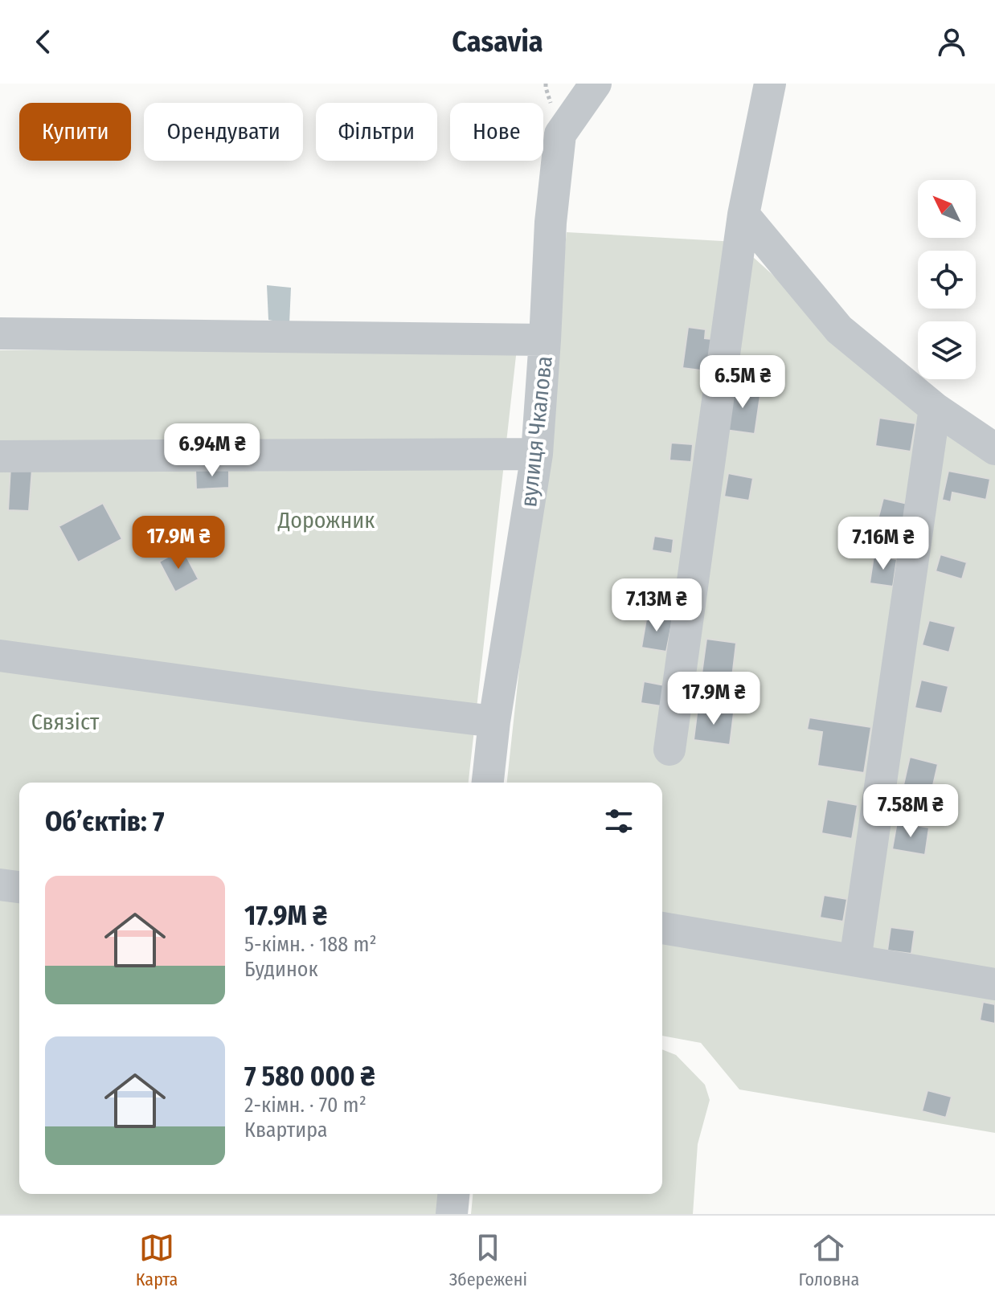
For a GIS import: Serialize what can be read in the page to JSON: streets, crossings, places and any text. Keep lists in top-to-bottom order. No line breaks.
{"streets":{"street":["вулиця Чкалова"]},"parks":["Дорожник","Связіст"],"north":"top left","page":{"header":"Casavia","chip":["Купити","Орендувати","Фільтри","Нове"],"price":["6.5M ₴","6.94M ₴","17.9M ₴","7.16M ₴","7.13M ₴","17.9M ₴","7.58M ₴"],"heading":"Об’єктів: 7","list":[{"name":"17.9M ₴","note":"5-кімн. · 188 m² · Будинок"},{"name":"7 580 000 ₴","note":"2-кімн. · 70 m² · Квартира"}],"tabs":["Карта","Збережені","Головна"]}}
